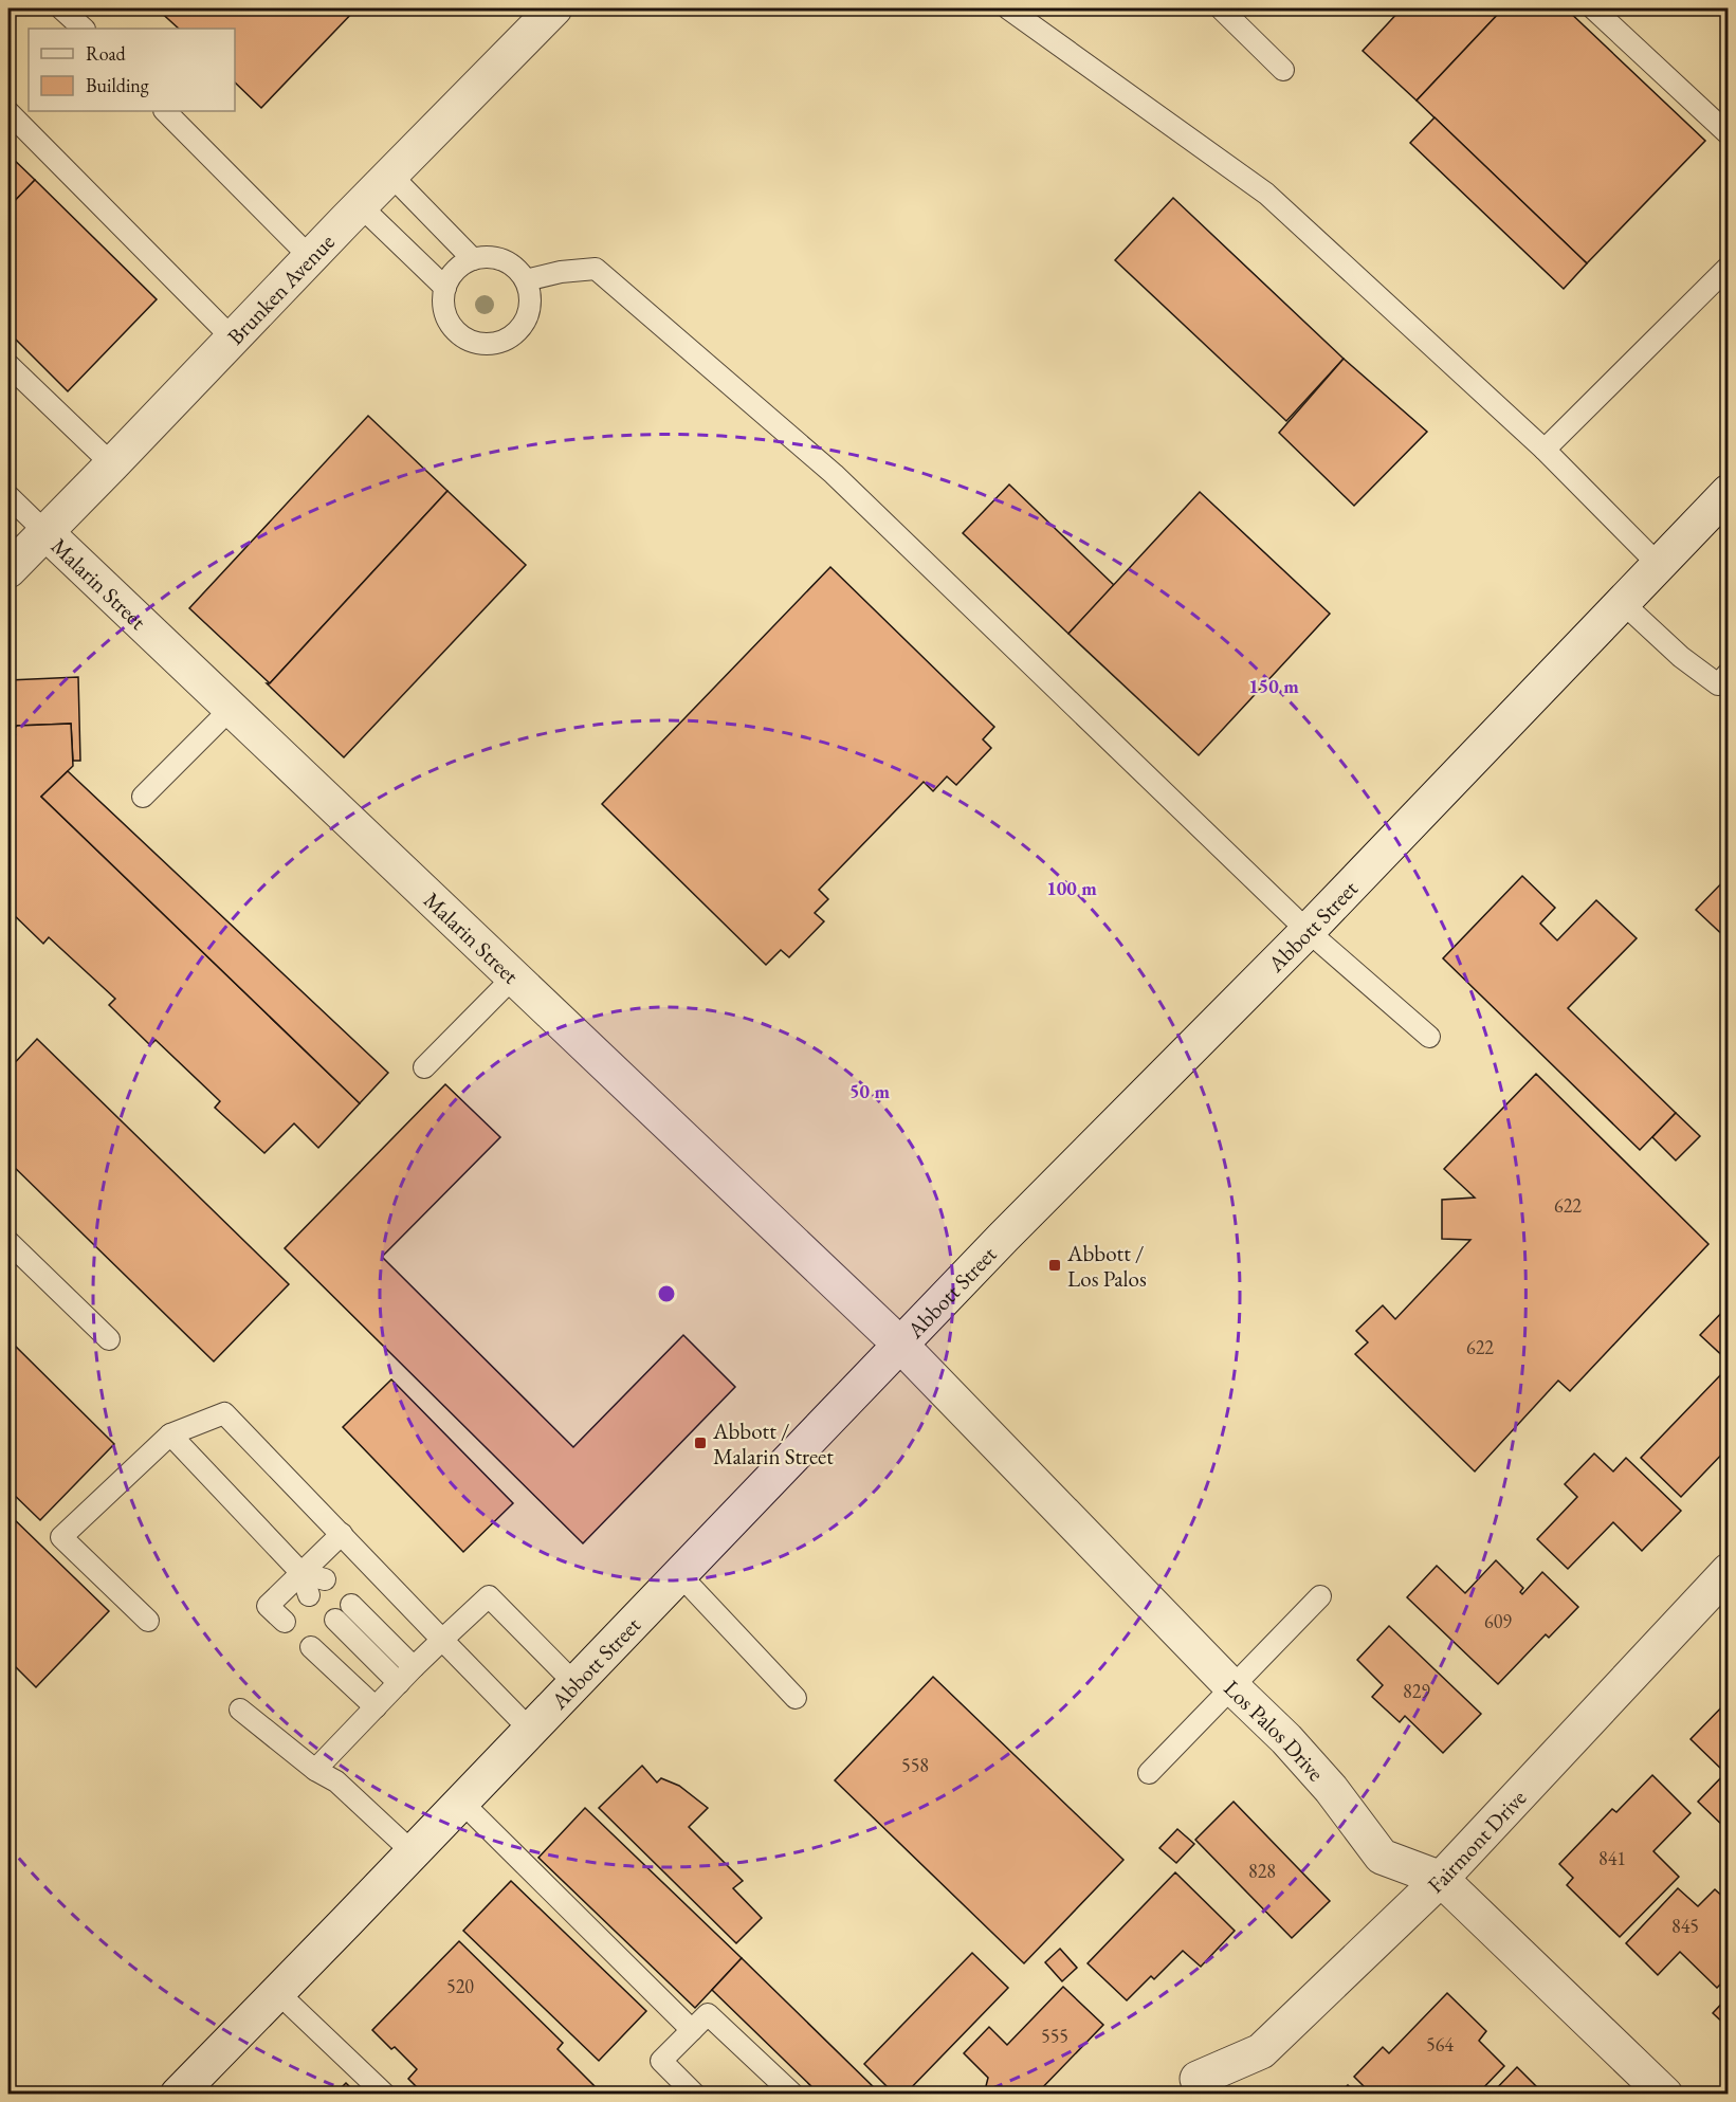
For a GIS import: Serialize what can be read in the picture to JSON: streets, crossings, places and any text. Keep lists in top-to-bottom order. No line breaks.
{"streets":{"street":["Brunken Avenue","Malarin Street","Abbott Street","Los Palos Drive","Fairmont Drive"]},"crossings":[["Brunken Avenue","Malarin Street"],["Malarin Street","Abbott Street"],["Malarin Street","Los Palos Drive"],["Abbott Street","Los Palos Drive"],["Los Palos Drive","Fairmont Drive"]],"places":{"transit":["Abbott / Los Palos","Abbott / Malarin Street"]},"house_numbers":["622","622","609","829","558","841","828","845","520","555","564"],"legend":["Road","Building"],"rings":["150 m","100 m","50 m"]}
